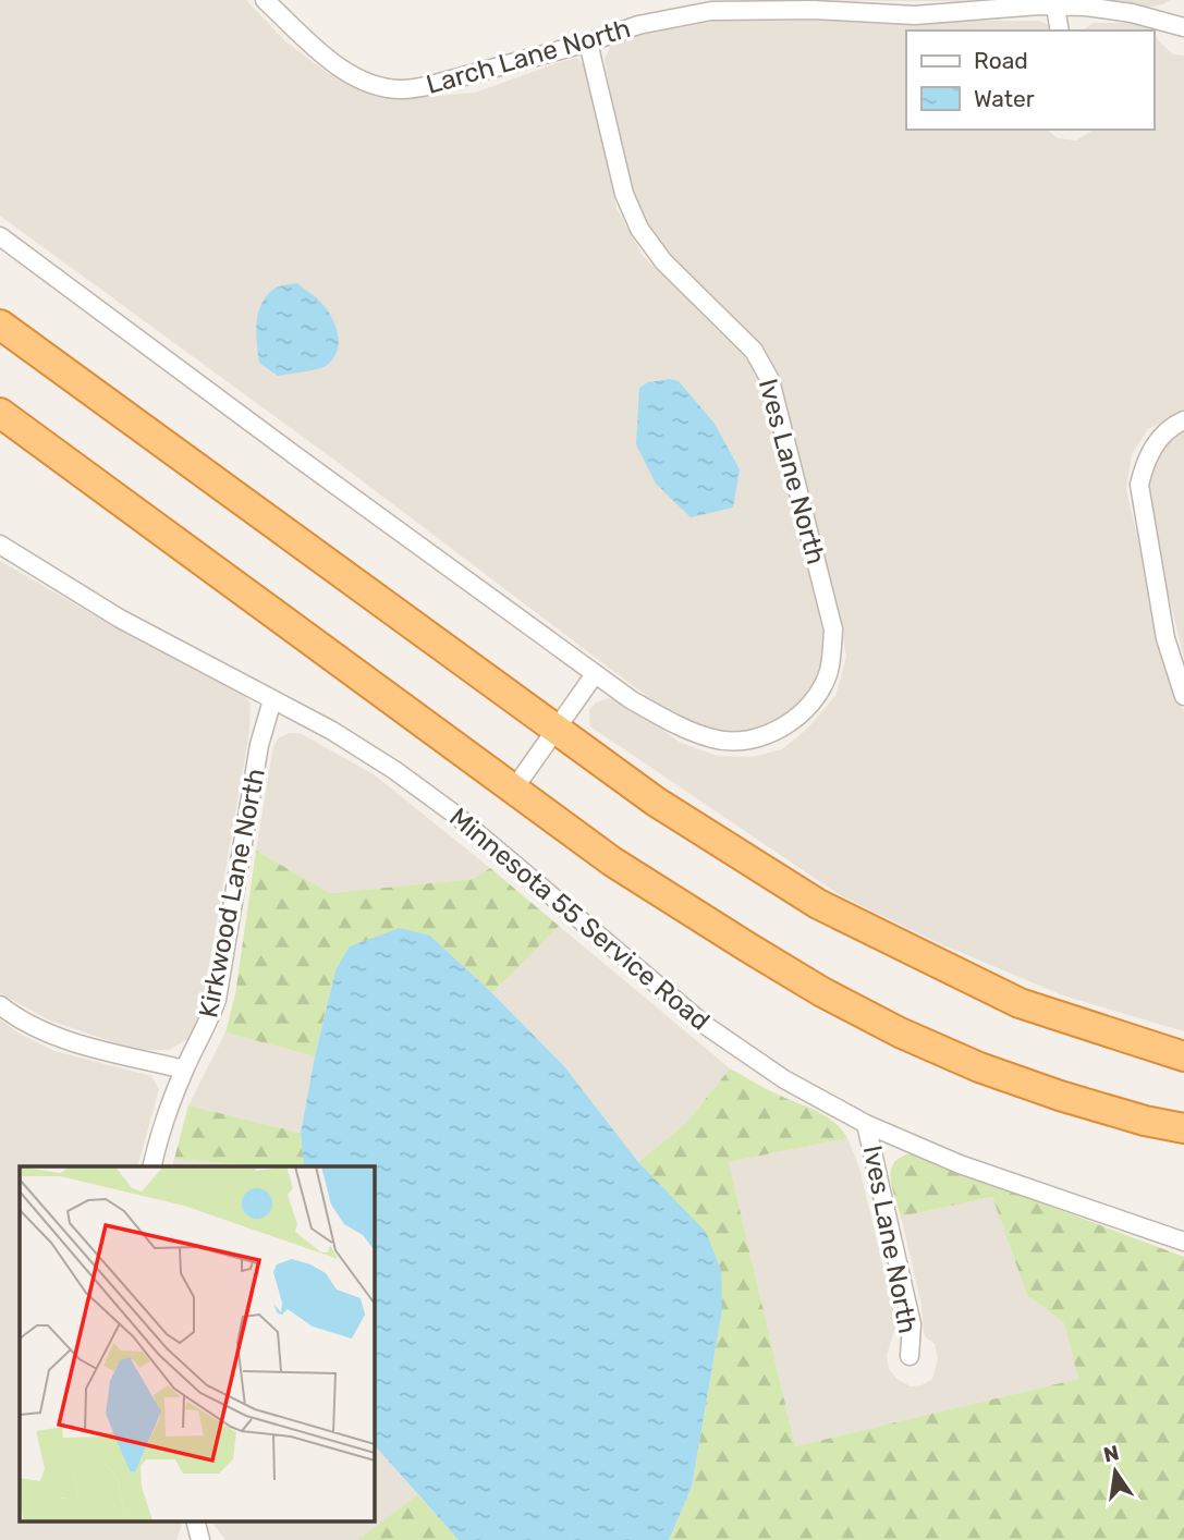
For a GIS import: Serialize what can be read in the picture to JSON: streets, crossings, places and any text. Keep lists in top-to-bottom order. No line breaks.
{"streets":{"street":["Larch Lane North","Ives Lane North","Kirkwood Lane North","Minnesota 55 Service Road"]},"crossings":[["Larch Lane North","Ives Lane North"],["Ives Lane North","Minnesota 55 Service Road"],["Kirkwood Lane North","Minnesota 55 Service Road"]],"legend":["Road","Water"],"north":"top"}
